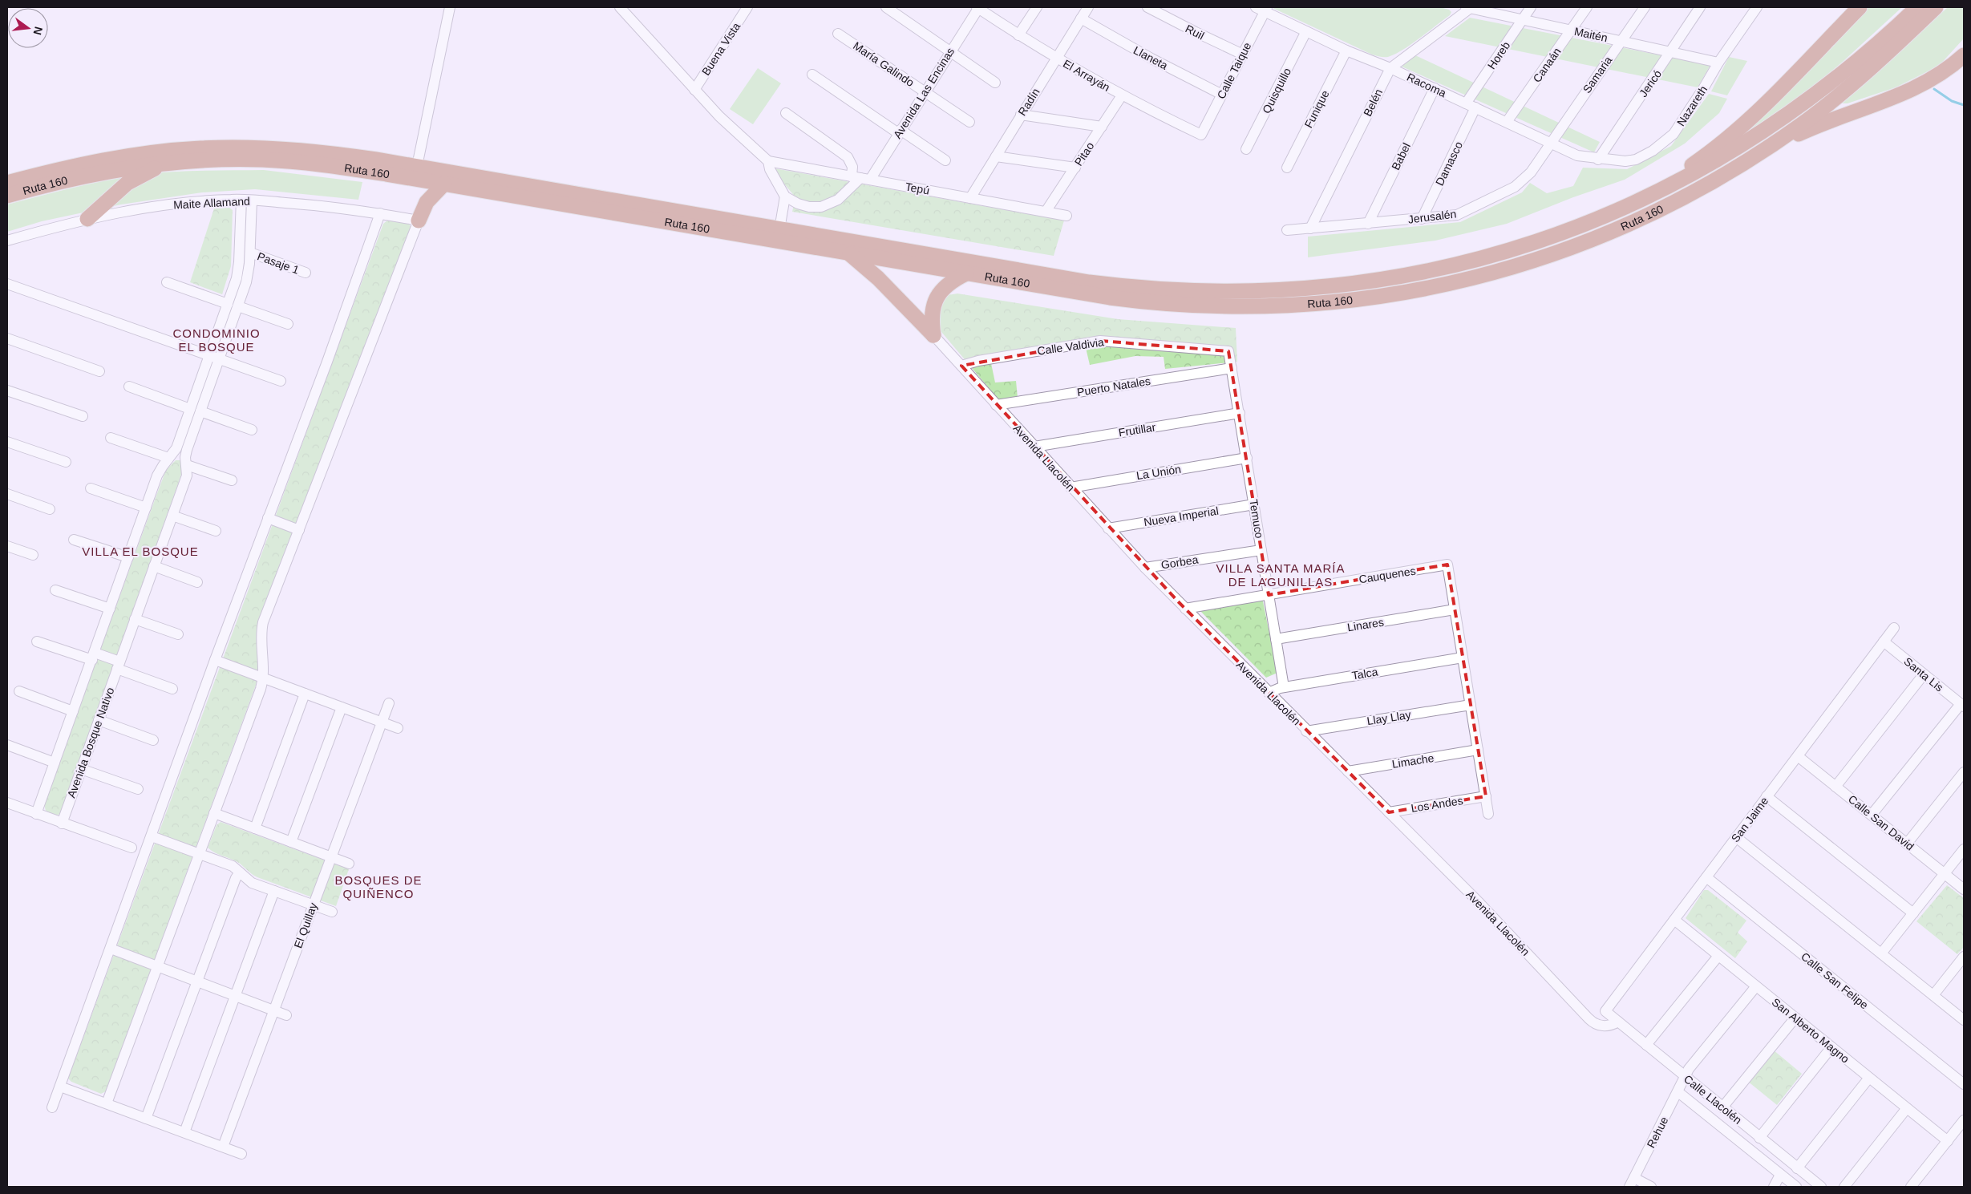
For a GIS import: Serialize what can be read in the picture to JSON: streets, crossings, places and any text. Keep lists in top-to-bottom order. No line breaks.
{"streets":{"highway":["Ruta 160"],"street":["Ruil","Maitén","Buena Vista","Horeb","Llaneta","María Galindo","Canaán","Calle Taique","Samaria","El Arrayán","Jericó","Racoma","Quisquillo","Avenida Las Encinas","Radín","Belén","Nazareth","Funique","Pitao","Babel","Damasco","Tepú","Maite Allamand","Jerusalén","Pasaje 1","Calle Valdivia","Puerto Natales","Frutillar","Avenida Llacolén","La Unión","Nueva Imperial","Temuco","Gorbea","Cauquenes","Linares","Talca","Santa Lis","Llay Llay","Avenida Bosque Nativo","Limache","Los Andes","San Jaime","Calle San David","El Quillay","Calle San Felipe","San Alberto Magno","Calle Llacolén","Rehue"]},"crossings":[["Ruil","Calle Taique"],["Maitén","Horeb"],["Maitén","Canaán"],["Maitén","Samaria"],["Maitén","Jericó"],["Maitén","Belén"],["Maitén","Nazareth"],["Horeb","Racoma"],["Llaneta","Calle Taique"],["Llaneta","Radín"],["María Galindo","Avenida Las Encinas"],["Canaán","Racoma"],["Calle Taique","El Arrayán"],["Calle Taique","Racoma"],["Samaria","Racoma"],["Samaria","Jerusalén"],["El Arrayán","Avenida Las Encinas"],["El Arrayán","Radín"],["El Arrayán","Pitao"],["Jericó","Racoma"],["Jericó","Nazareth"],["Racoma","Quisquillo"],["Racoma","Belén"],["Racoma","Nazareth"],["Racoma","Funique"],["Racoma","Babel"],["Racoma","Damasco"],["Racoma","Jerusalén"],["Avenida Las Encinas","Tepú"],["Radín","Tepú"],["Belén","Jerusalén"],["Pitao","Tepú"],["Babel","Jerusalén"],["Damasco","Jerusalén"],["Maite Allamand","Avenida Bosque Nativo"],["Pasaje 1","Avenida Bosque Nativo"],["Calle Valdivia","Avenida Llacolén"],["Calle Valdivia","Temuco"],["Puerto Natales","Avenida Llacolén"],["Puerto Natales","Temuco"],["Frutillar","Avenida Llacolén"],["Frutillar","Temuco"],["Avenida Llacolén","La Unión"],["Avenida Llacolén","Nueva Imperial"],["Avenida Llacolén","Gorbea"],["Avenida Llacolén","Cauquenes"],["Avenida Llacolén","Talca"],["Avenida Llacolén","Llay Llay"],["Avenida Llacolén","Limache"],["Avenida Llacolén","Los Andes"],["Avenida Llacolén","Calle Llacolén"],["La Unión","Temuco"],["Nueva Imperial","Temuco"],["Temuco","Gorbea"],["Temuco","Cauquenes"],["Temuco","Linares"],["Temuco","Talca"],["Cauquenes","Linares"],["Santa Lis","San Jaime"],["San Jaime","Calle San David"],["San Jaime","Calle San Felipe"],["San Jaime","San Alberto Magno"],["San Jaime","Calle Llacolén"],["San Alberto Magno","Rehue"],["Calle Llacolén","Rehue"]],"districts":["CONDOMINIO EL BOSQUE","VILLA EL BOSQUE","VILLA SANTA MARÍA DE LAGUNILLAS","BOSQUES DE QUIÑENCO"],"north":"right"}
